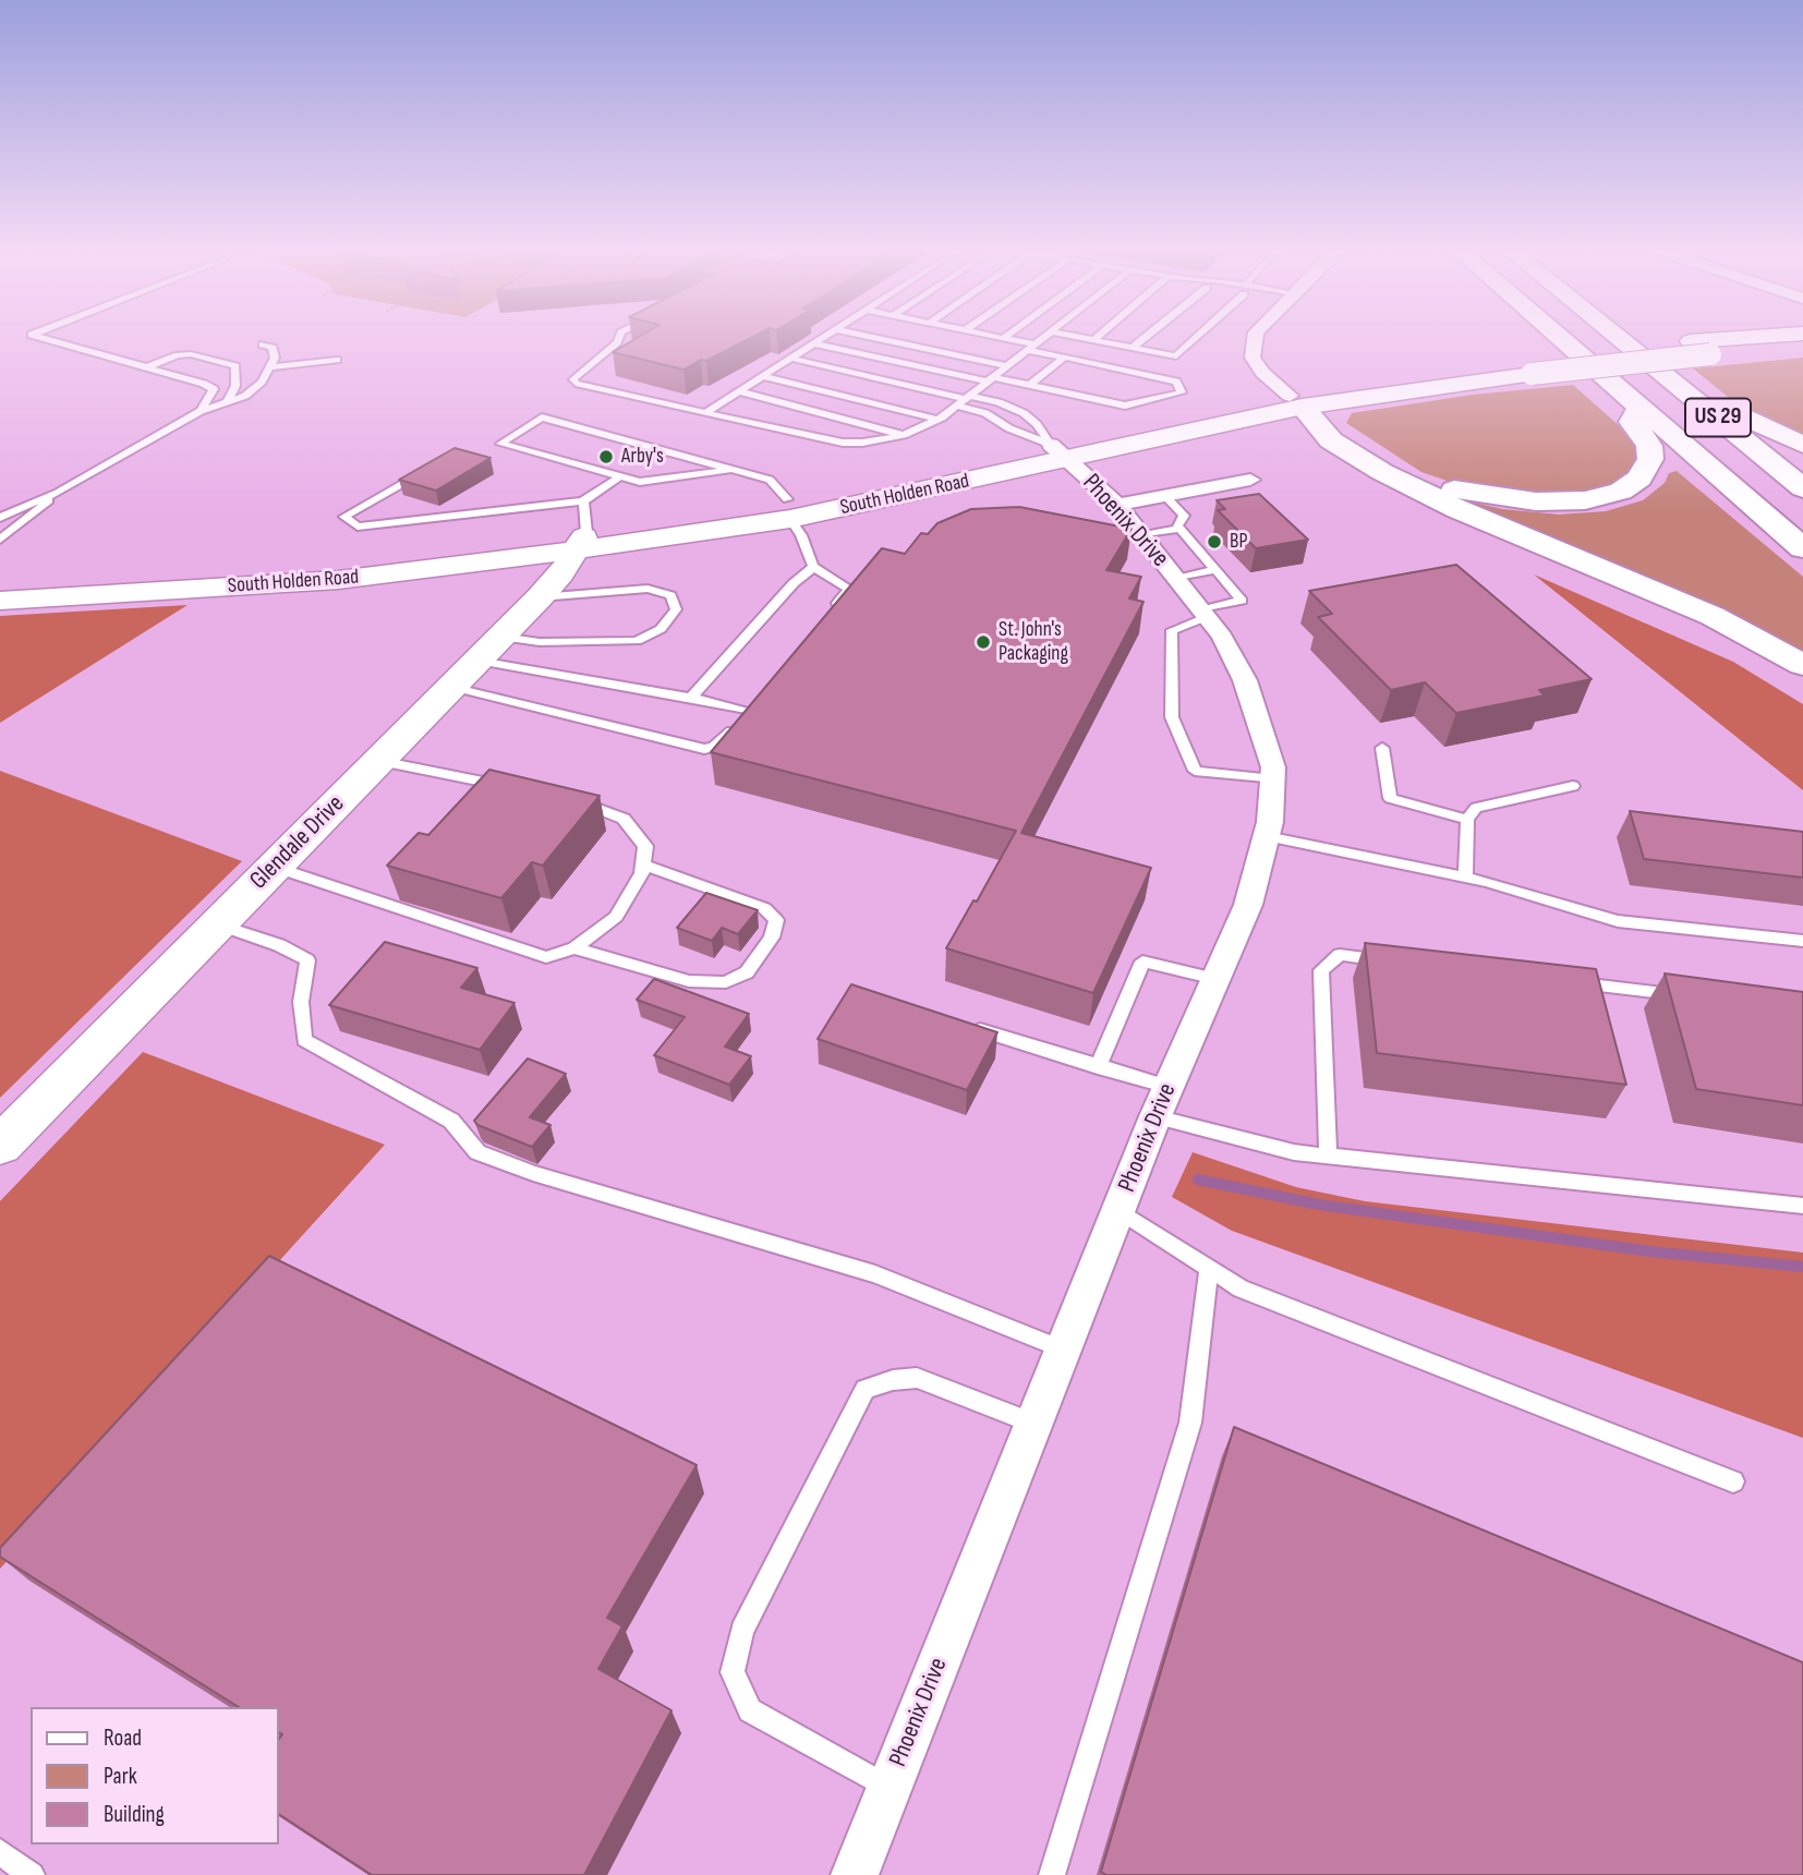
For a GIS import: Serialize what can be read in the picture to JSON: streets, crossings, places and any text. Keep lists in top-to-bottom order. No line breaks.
{"streets":{"highway":["US 29"],"street":["South Holden Road","Phoenix Drive","Glendale Drive"]},"crossings":[["South Holden Road","Phoenix Drive"],["South Holden Road","Glendale Drive"]],"places":["Arby's","BP","St. John's Packaging"],"legend":["Road","Park","Building"]}
